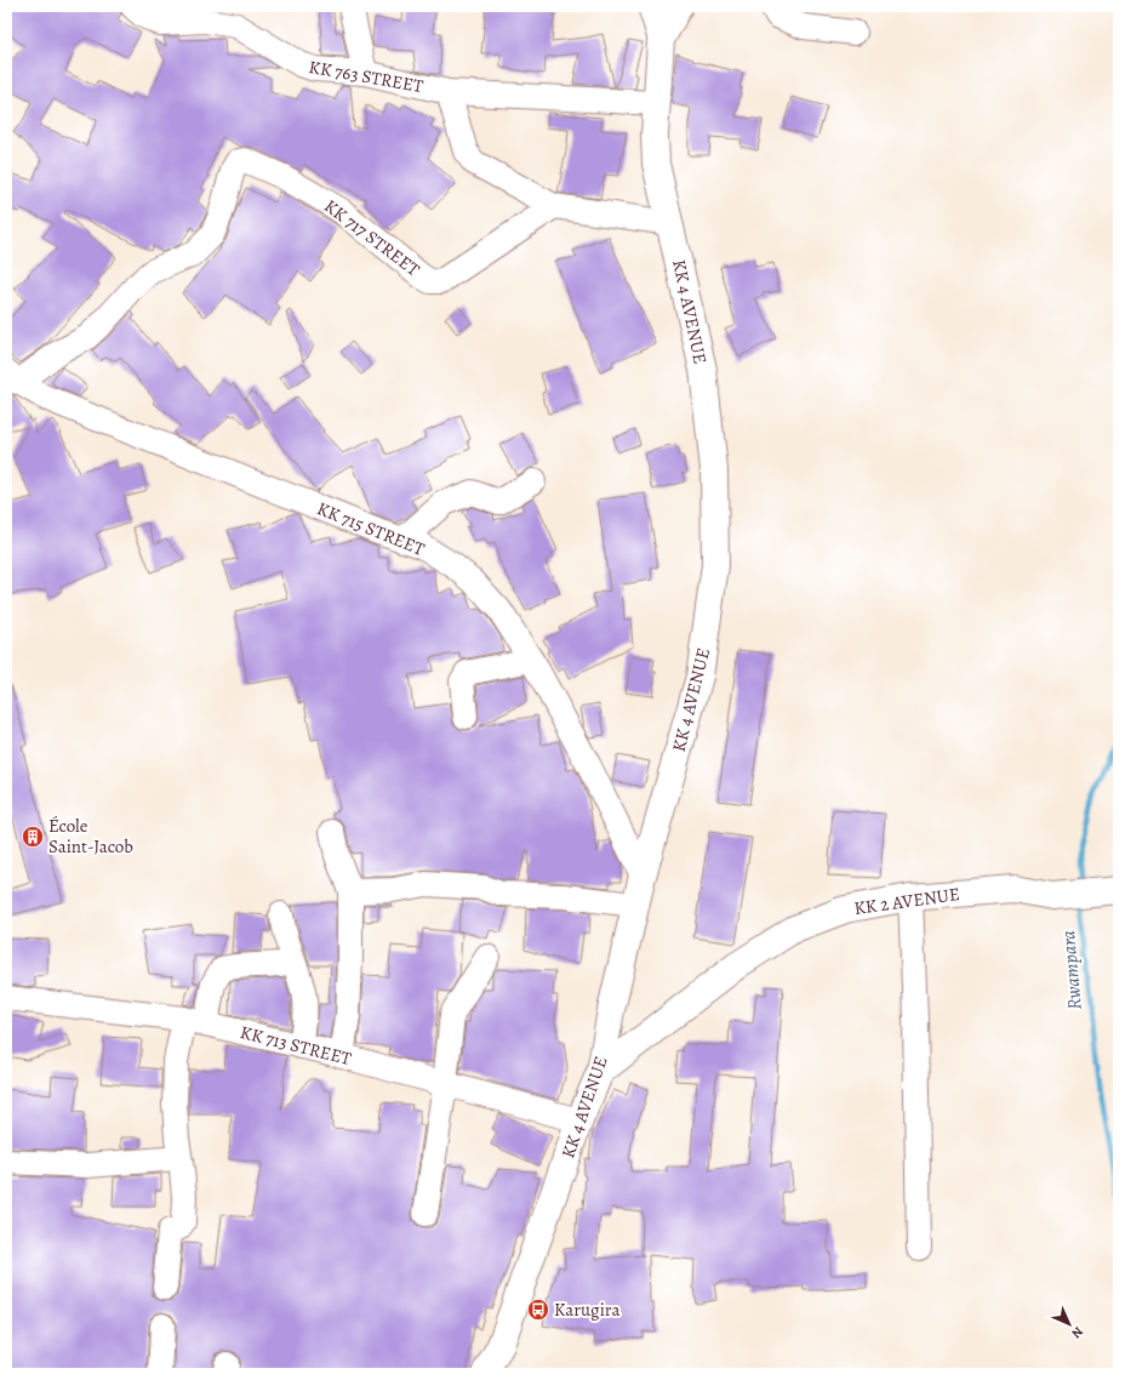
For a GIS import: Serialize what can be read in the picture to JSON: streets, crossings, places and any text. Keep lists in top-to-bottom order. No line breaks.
{"streets":{"main road":["KK 4 AVENUE","KK 2 AVENUE"],"street":["KK 763 STREET","KK 717 STREET","KK 715 STREET","KK 713 STREET"]},"crossings":[["KK 763 STREET","KK 717 STREET"],["KK 717 STREET","KK 715 STREET"],["KK 4 AVENUE","KK 715 STREET"],["KK 4 AVENUE","KK 2 AVENUE"],["KK 4 AVENUE","KK 713 STREET"]],"water":["Rwampara"],"places":{"building":["École Saint-Jacob"],"bus stop":["Karugira"]},"north":"bottom right"}
